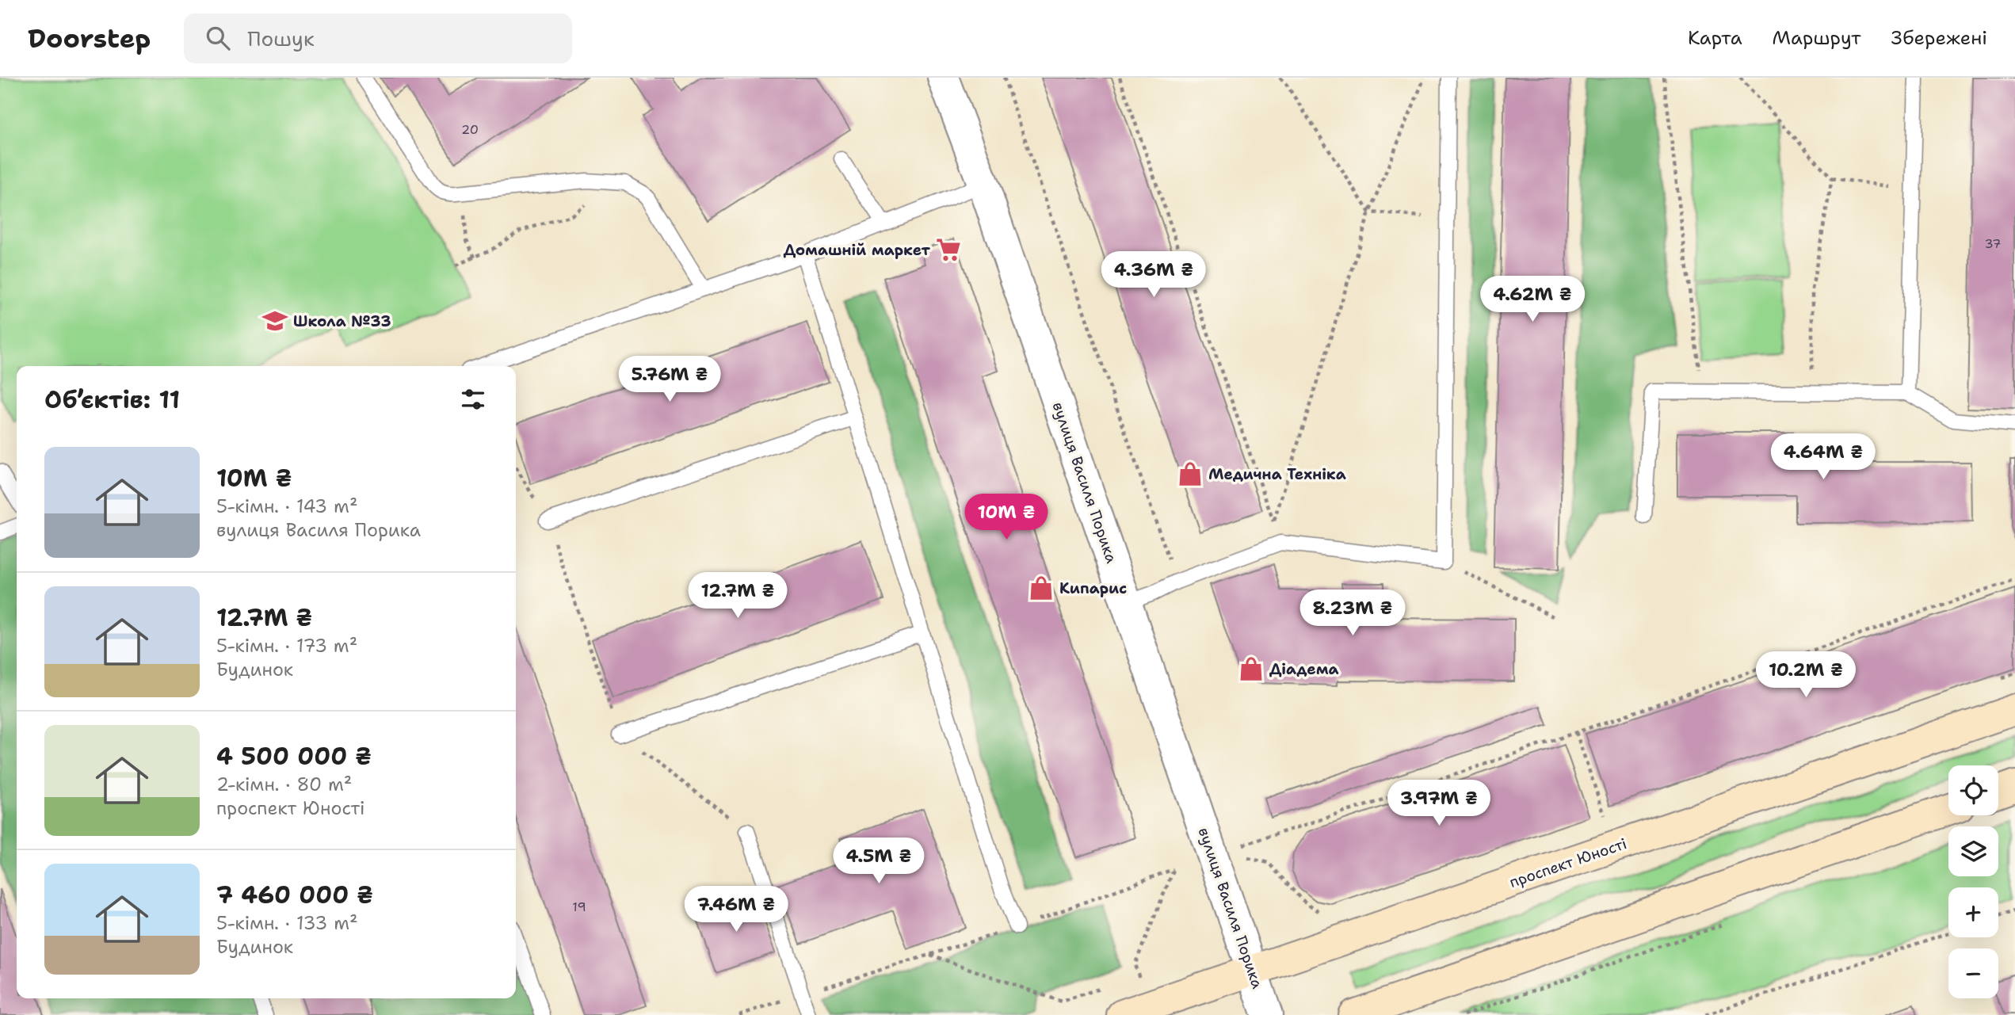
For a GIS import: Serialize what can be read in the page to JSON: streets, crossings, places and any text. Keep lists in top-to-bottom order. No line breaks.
{"streets":{"main road":["проспект Юності"],"street":["вулиця Василя Порика"]},"crossings":[["вулиця Василя Порика","проспект Юності"]],"places":{"supermarket":["Домашній маркет"],"school or university":["Школа №33"],"shop":["Медична Техніка","Кипарис","Діадема"]},"house_numbers":["20","37","19"],"page":{"header":"Doorstep","search":"Пошук","nav":["Карта","Маршрут","Збережені"],"price":["4.36M ₴","4.62M ₴","5.76M ₴","4.64M ₴","10M ₴","12.7M ₴","8.23M ₴","10.2M ₴","3.97M ₴","4.5M ₴","7.46M ₴"],"heading":"Об’єктів: 11","list":[{"name":"10M ₴","note":"5-кімн. · 143 m² · вулиця Василя Порика"},{"name":"12.7M ₴","note":"5-кімн. · 173 m² · Будинок"},{"name":"4 500 000 ₴","note":"2-кімн. · 80 m² · проспект Юності"},{"name":"7 460 000 ₴","note":"5-кімн. · 133 m² · Будинок"}],"map_buttons":["+","−"]}}
